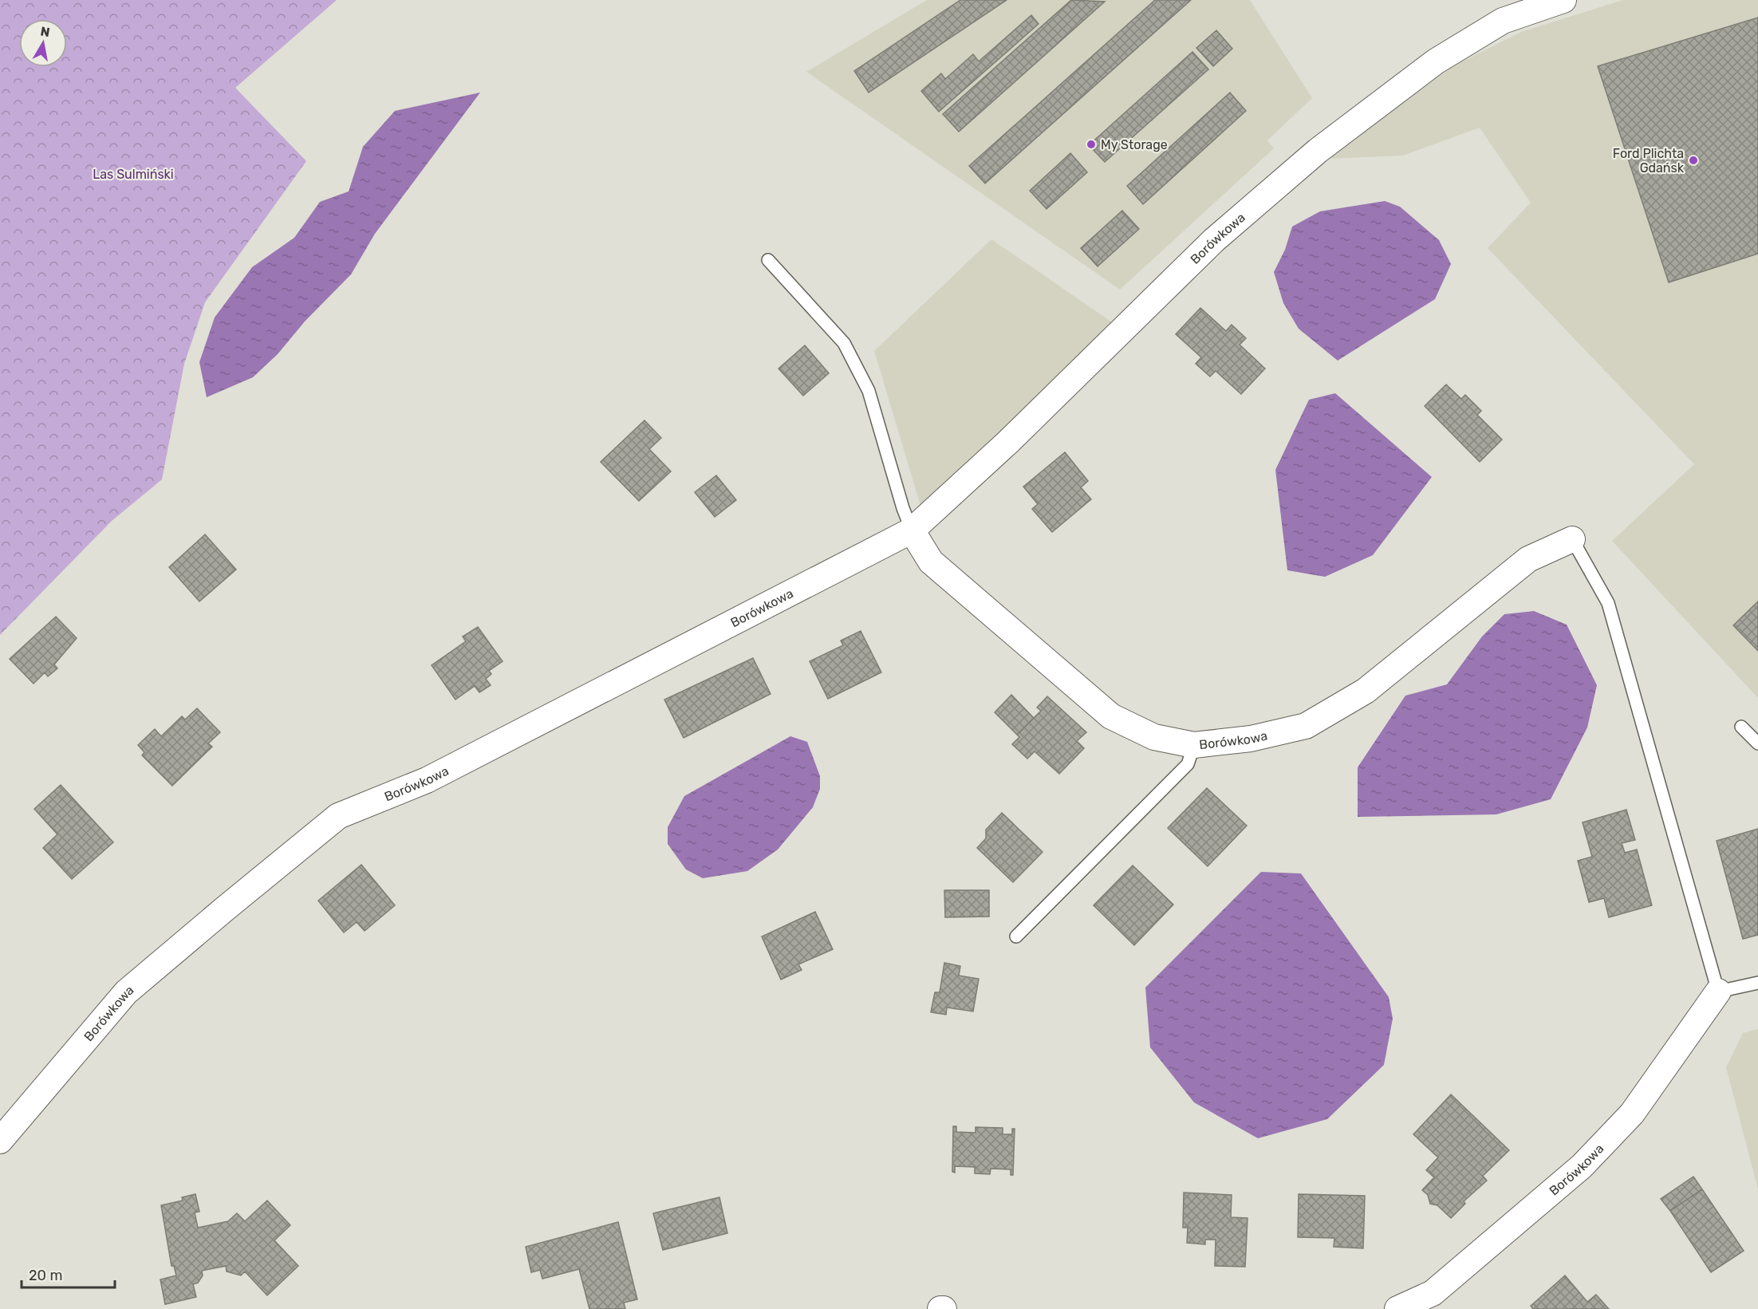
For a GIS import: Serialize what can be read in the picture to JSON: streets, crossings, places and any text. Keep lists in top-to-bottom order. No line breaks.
{"streets":{"street":["Borówkowa"]},"parks":["Las Sulmiński"],"places":["My Storage","Ford Plichta Gdańsk"],"scale_bar":"20 m","north":"top"}
